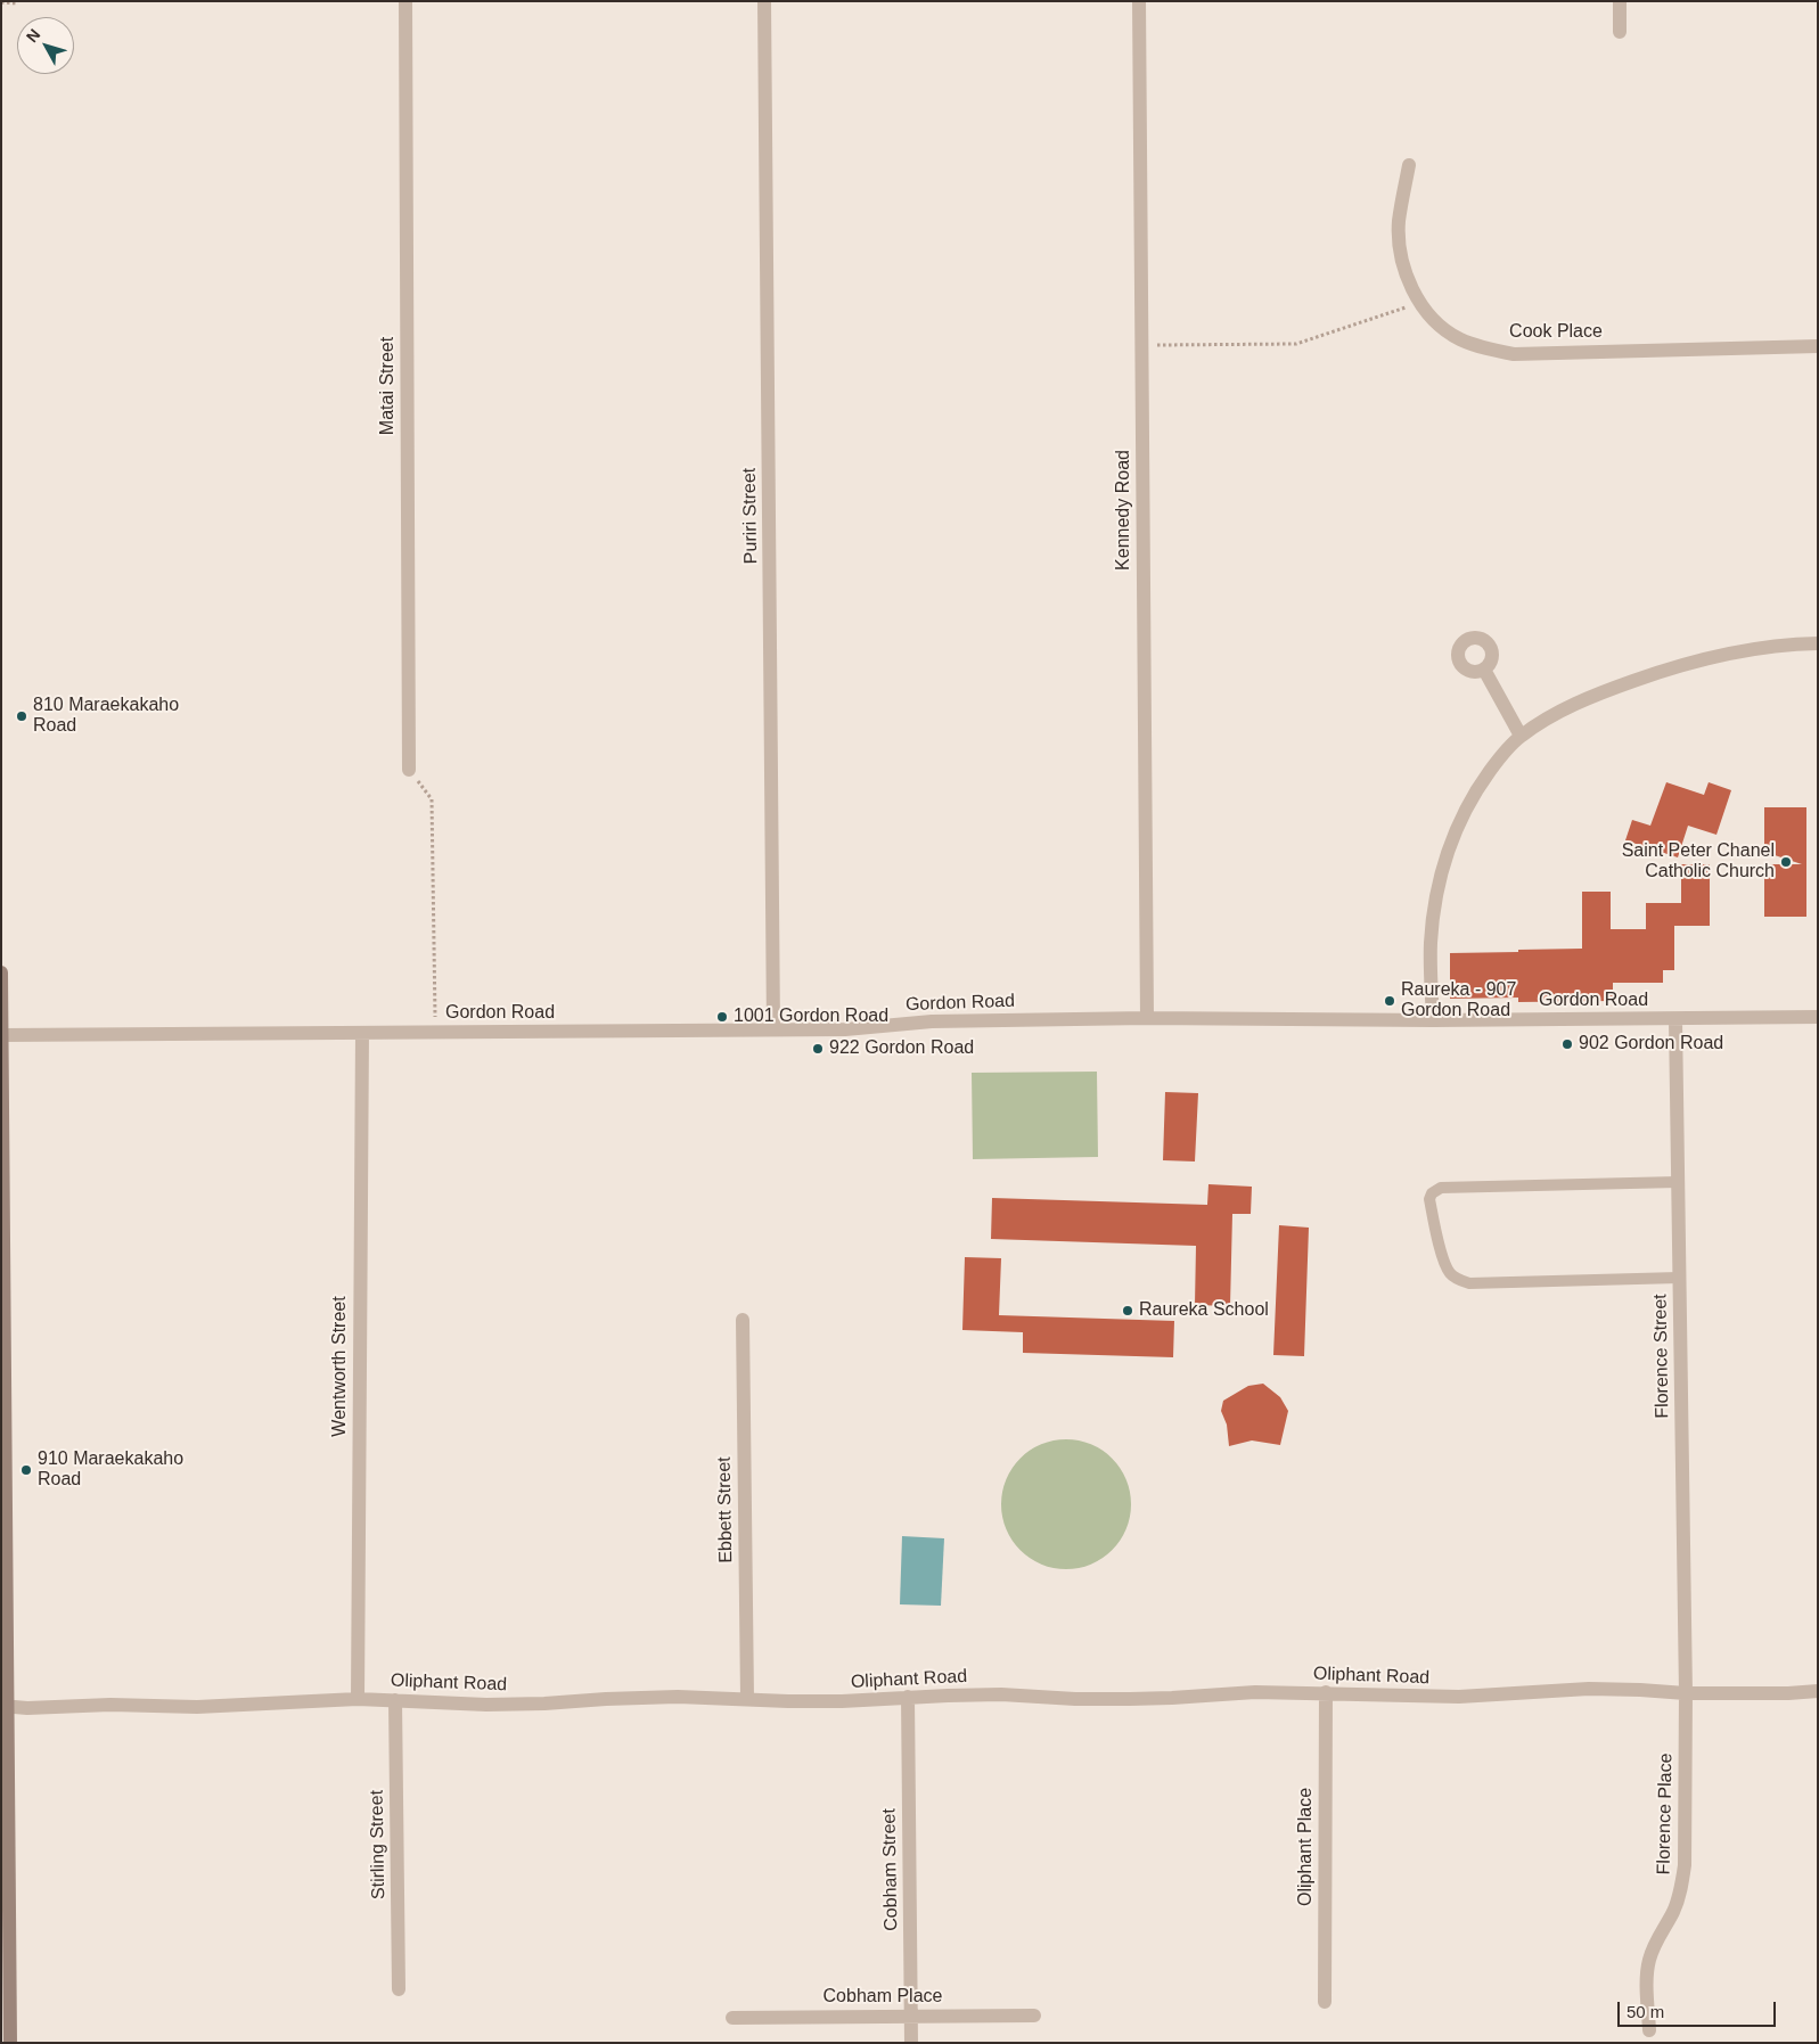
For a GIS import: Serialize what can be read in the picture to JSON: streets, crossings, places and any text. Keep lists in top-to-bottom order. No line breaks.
{"streets":{"street":["Cook Place","Matai Street","Kennedy Road","Puriri Street","Gordon Road","Florence Street","Wentworth Street","Ebbett Street","Oliphant Road","Florence Place","Stirling Street","Oliphant Place","Cobham Street","Cobham Place"]},"crossings":[["Kennedy Road","Gordon Road"],["Puriri Street","Gordon Road"],["Gordon Road","Florence Street"],["Gordon Road","Wentworth Street"],["Florence Street","Oliphant Road"],["Florence Street","Florence Place"],["Wentworth Street","Oliphant Road"],["Ebbett Street","Oliphant Road"],["Oliphant Road","Florence Place"],["Oliphant Road","Stirling Street"],["Oliphant Road","Oliphant Place"],["Oliphant Road","Cobham Street"],["Cobham Street","Cobham Place"]],"places":["810 Maraekakaho Road","Saint Peter Chanel Catholic Church","Raureka - 907 Gordon Road","1001 Gordon Road","902 Gordon Road","922 Gordon Road","Raureka School","910 Maraekakaho Road"],"scale_bar":"50 m","north":"top left"}
